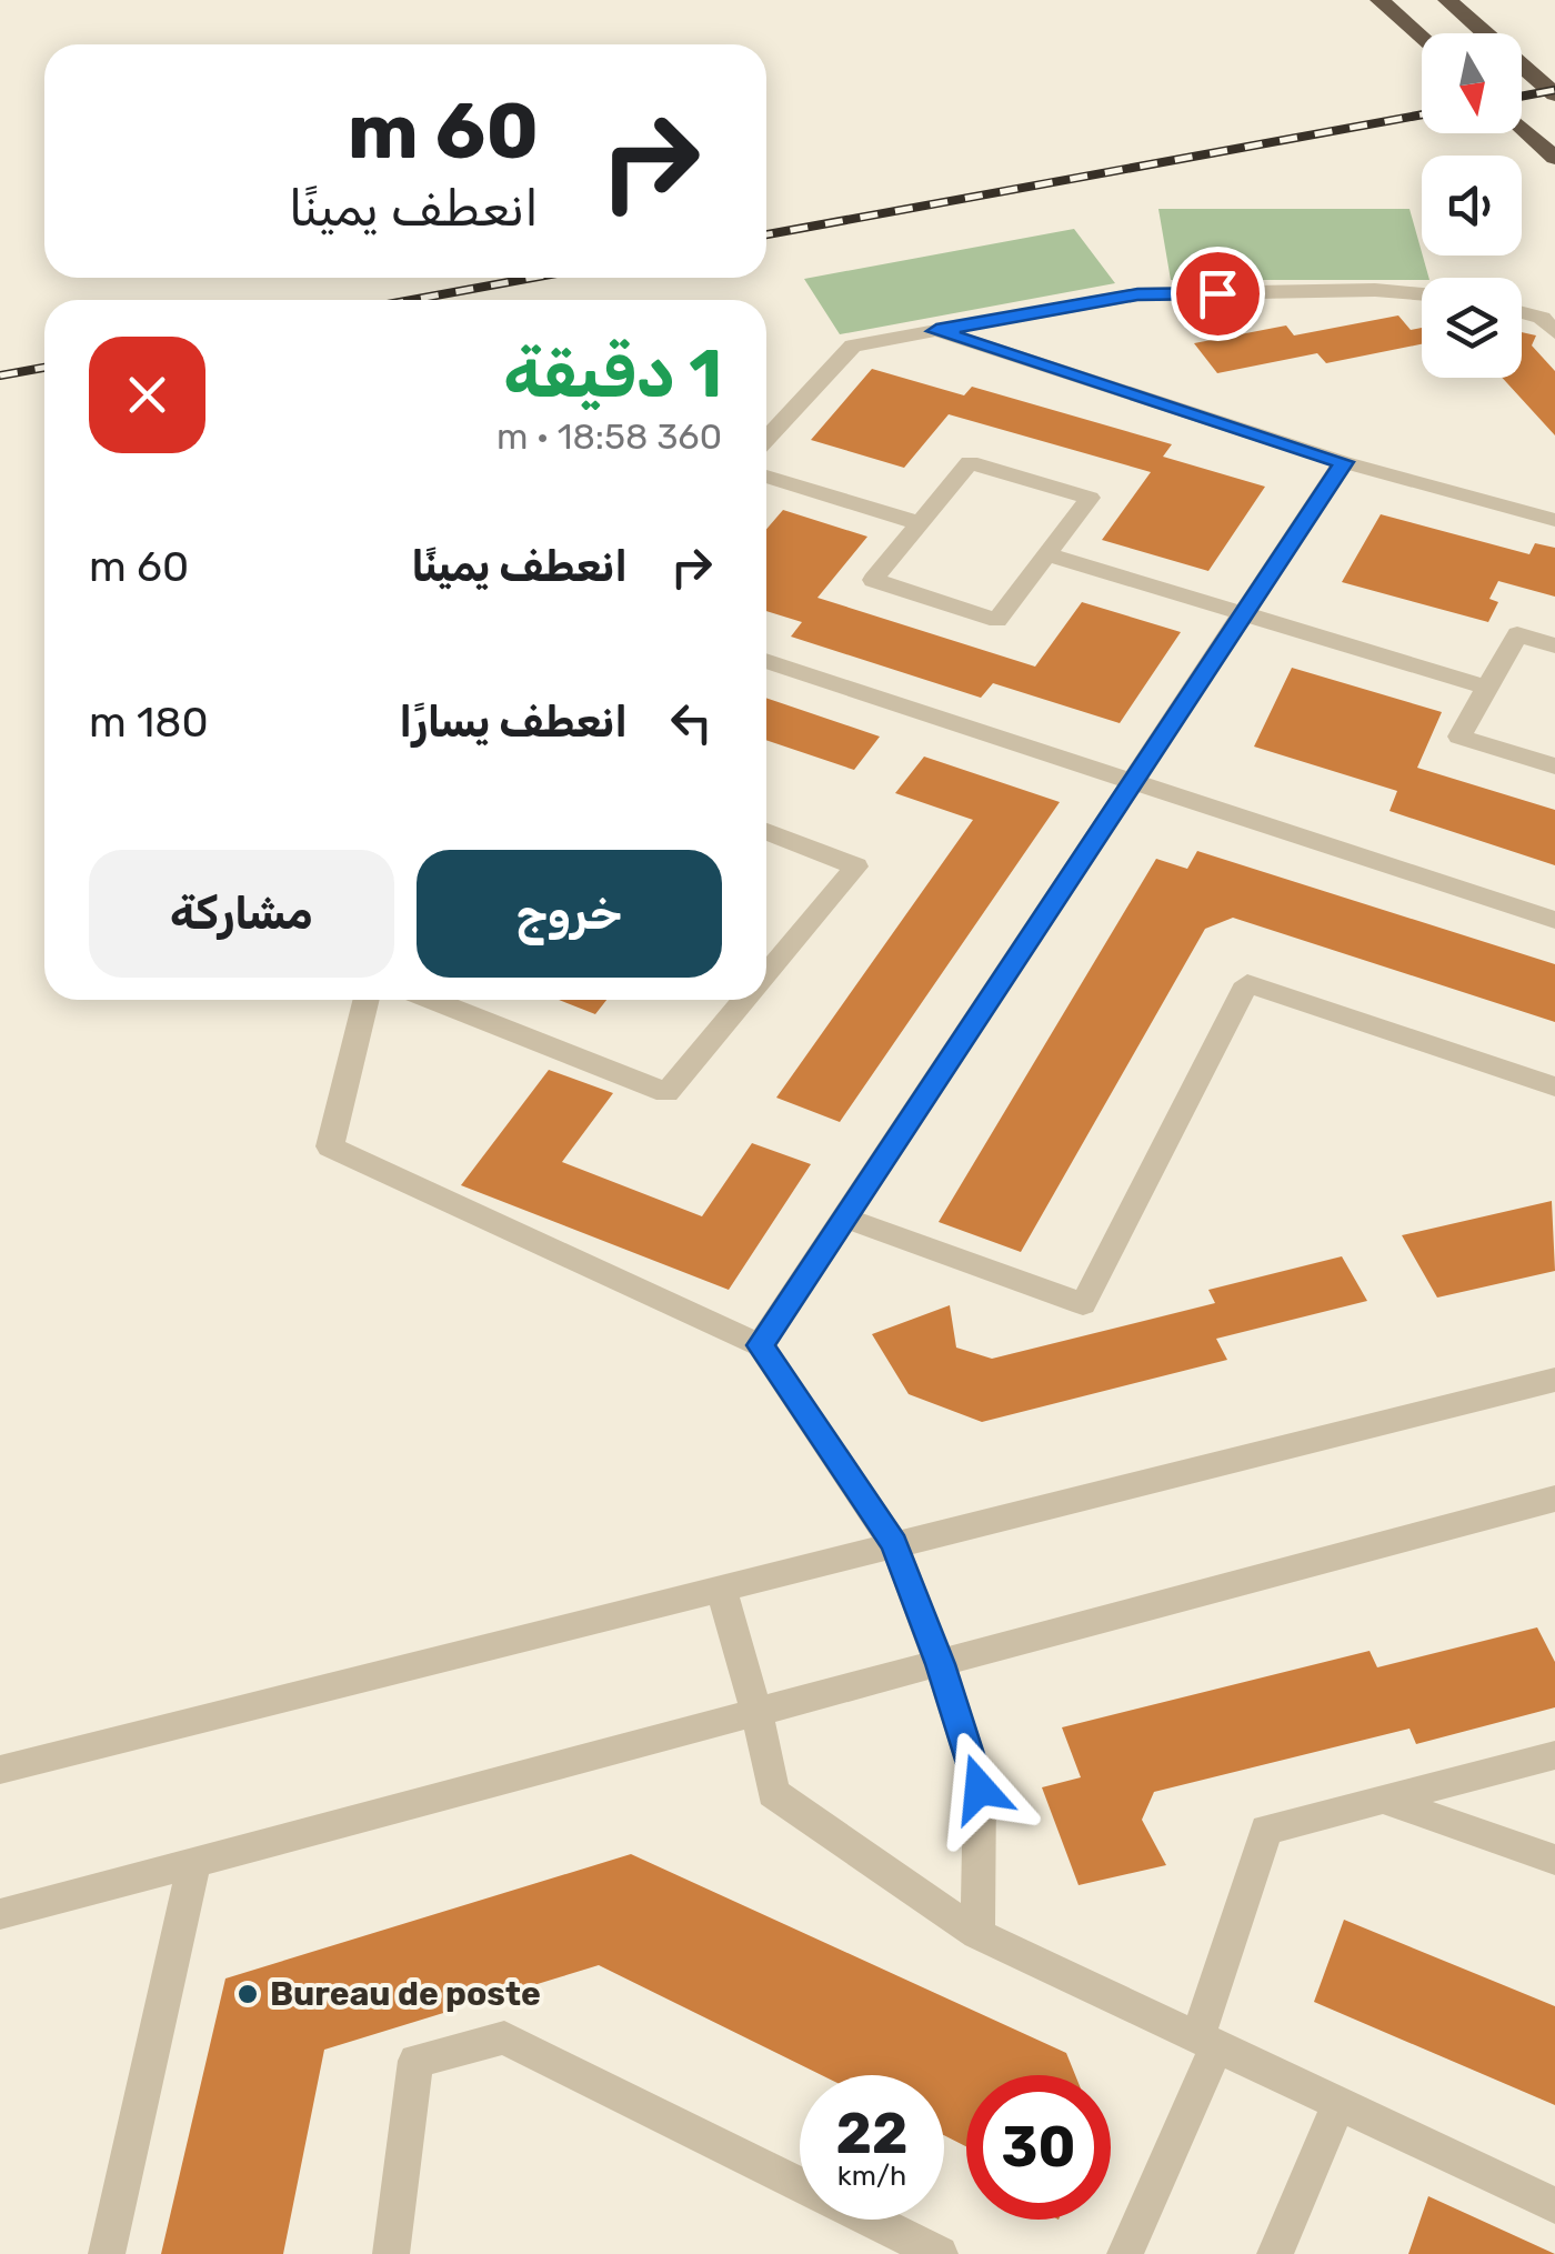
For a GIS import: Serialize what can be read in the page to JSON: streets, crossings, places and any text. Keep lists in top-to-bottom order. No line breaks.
{"places":["Bureau de poste"],"north":"bottom","page":{"turn":["60 m","انعطف يمينًا"],"heading":["1 دقيقة","360 m · 18:58"],"list":[{"name":"انعطف يمينًا","value":"60 m"},{"name":"انعطف يسارًا","value":"180 m"}],"buttons":["خروج","مشاركة"],"speed":"22 km/h","limit":"30"}}
